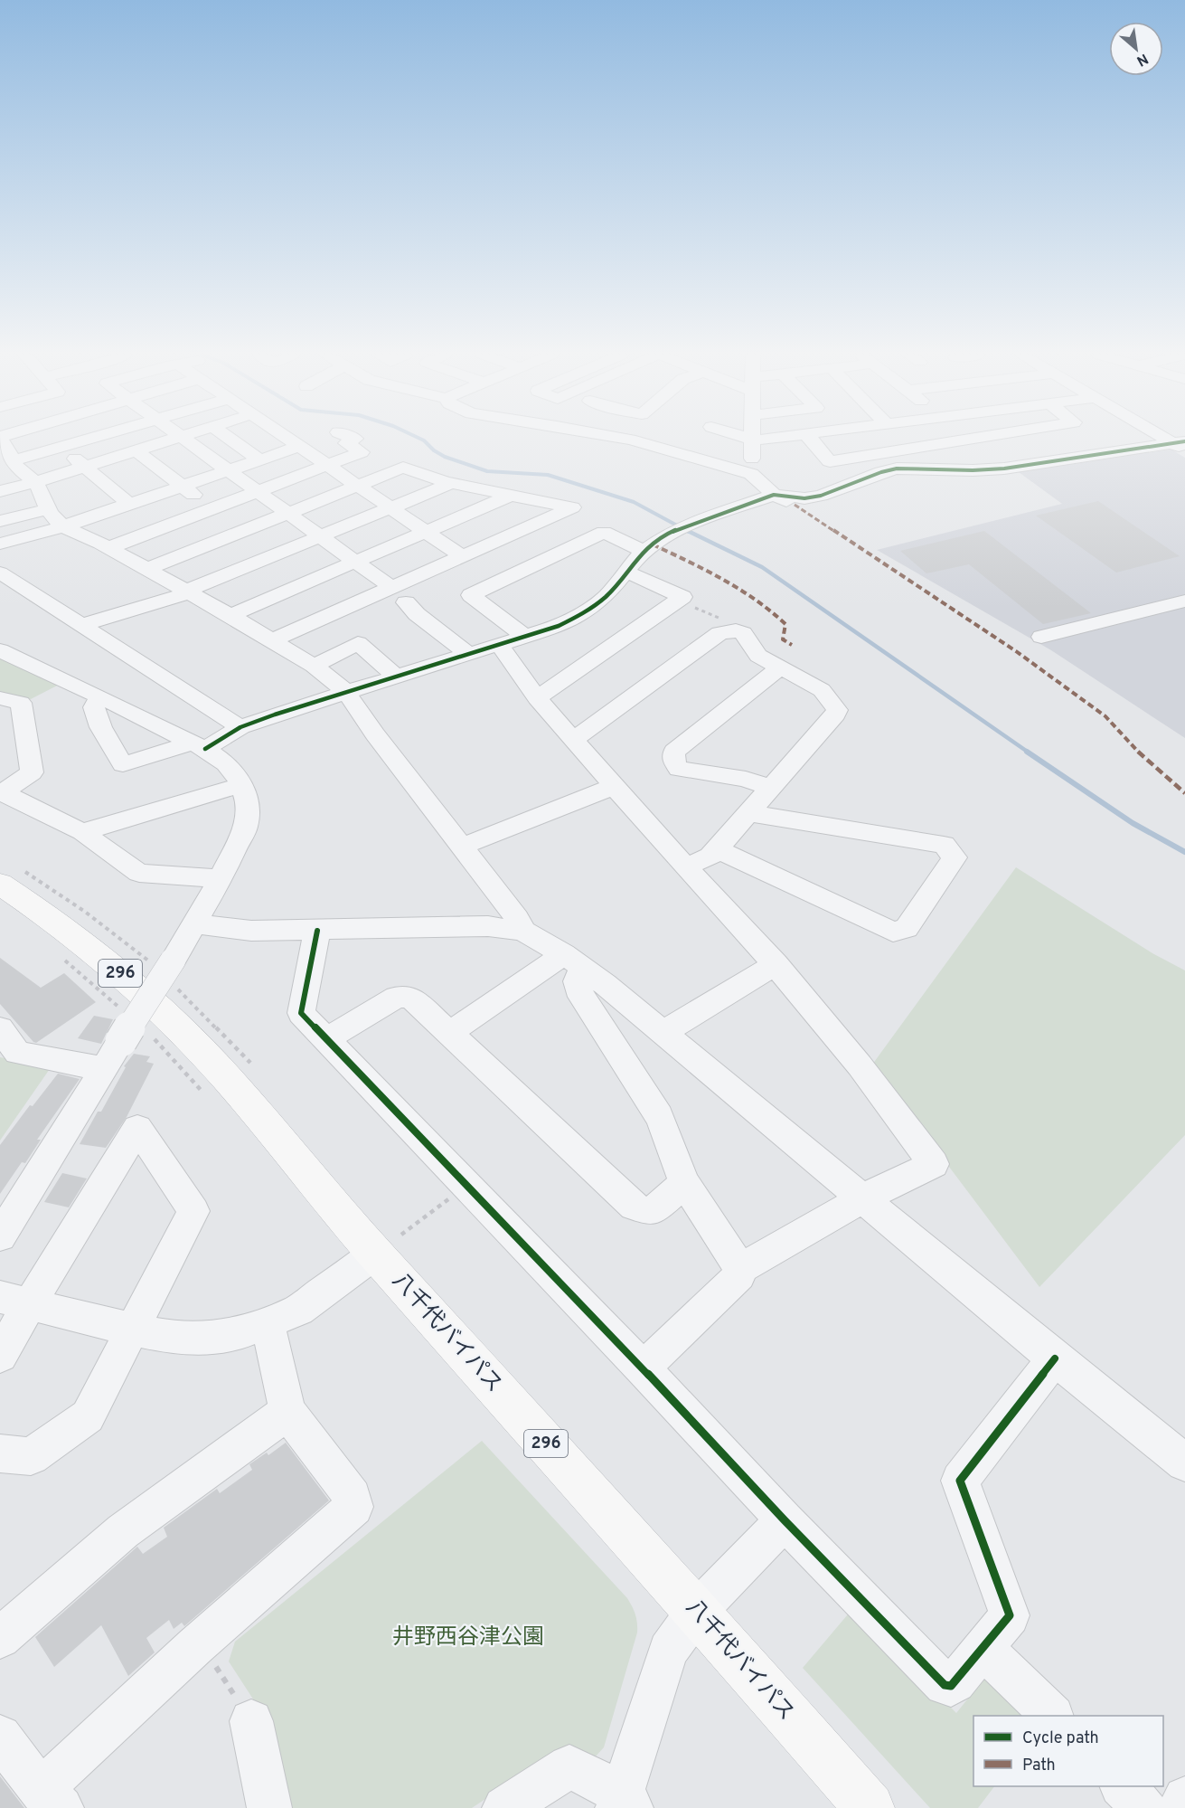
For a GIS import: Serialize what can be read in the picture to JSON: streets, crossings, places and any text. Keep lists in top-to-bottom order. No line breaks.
{"streets":{"highway":["296","八千代バイパス"]},"parks":["井野西谷津公園"],"legend":["Cycle path","Path"],"north":"bottom right"}
